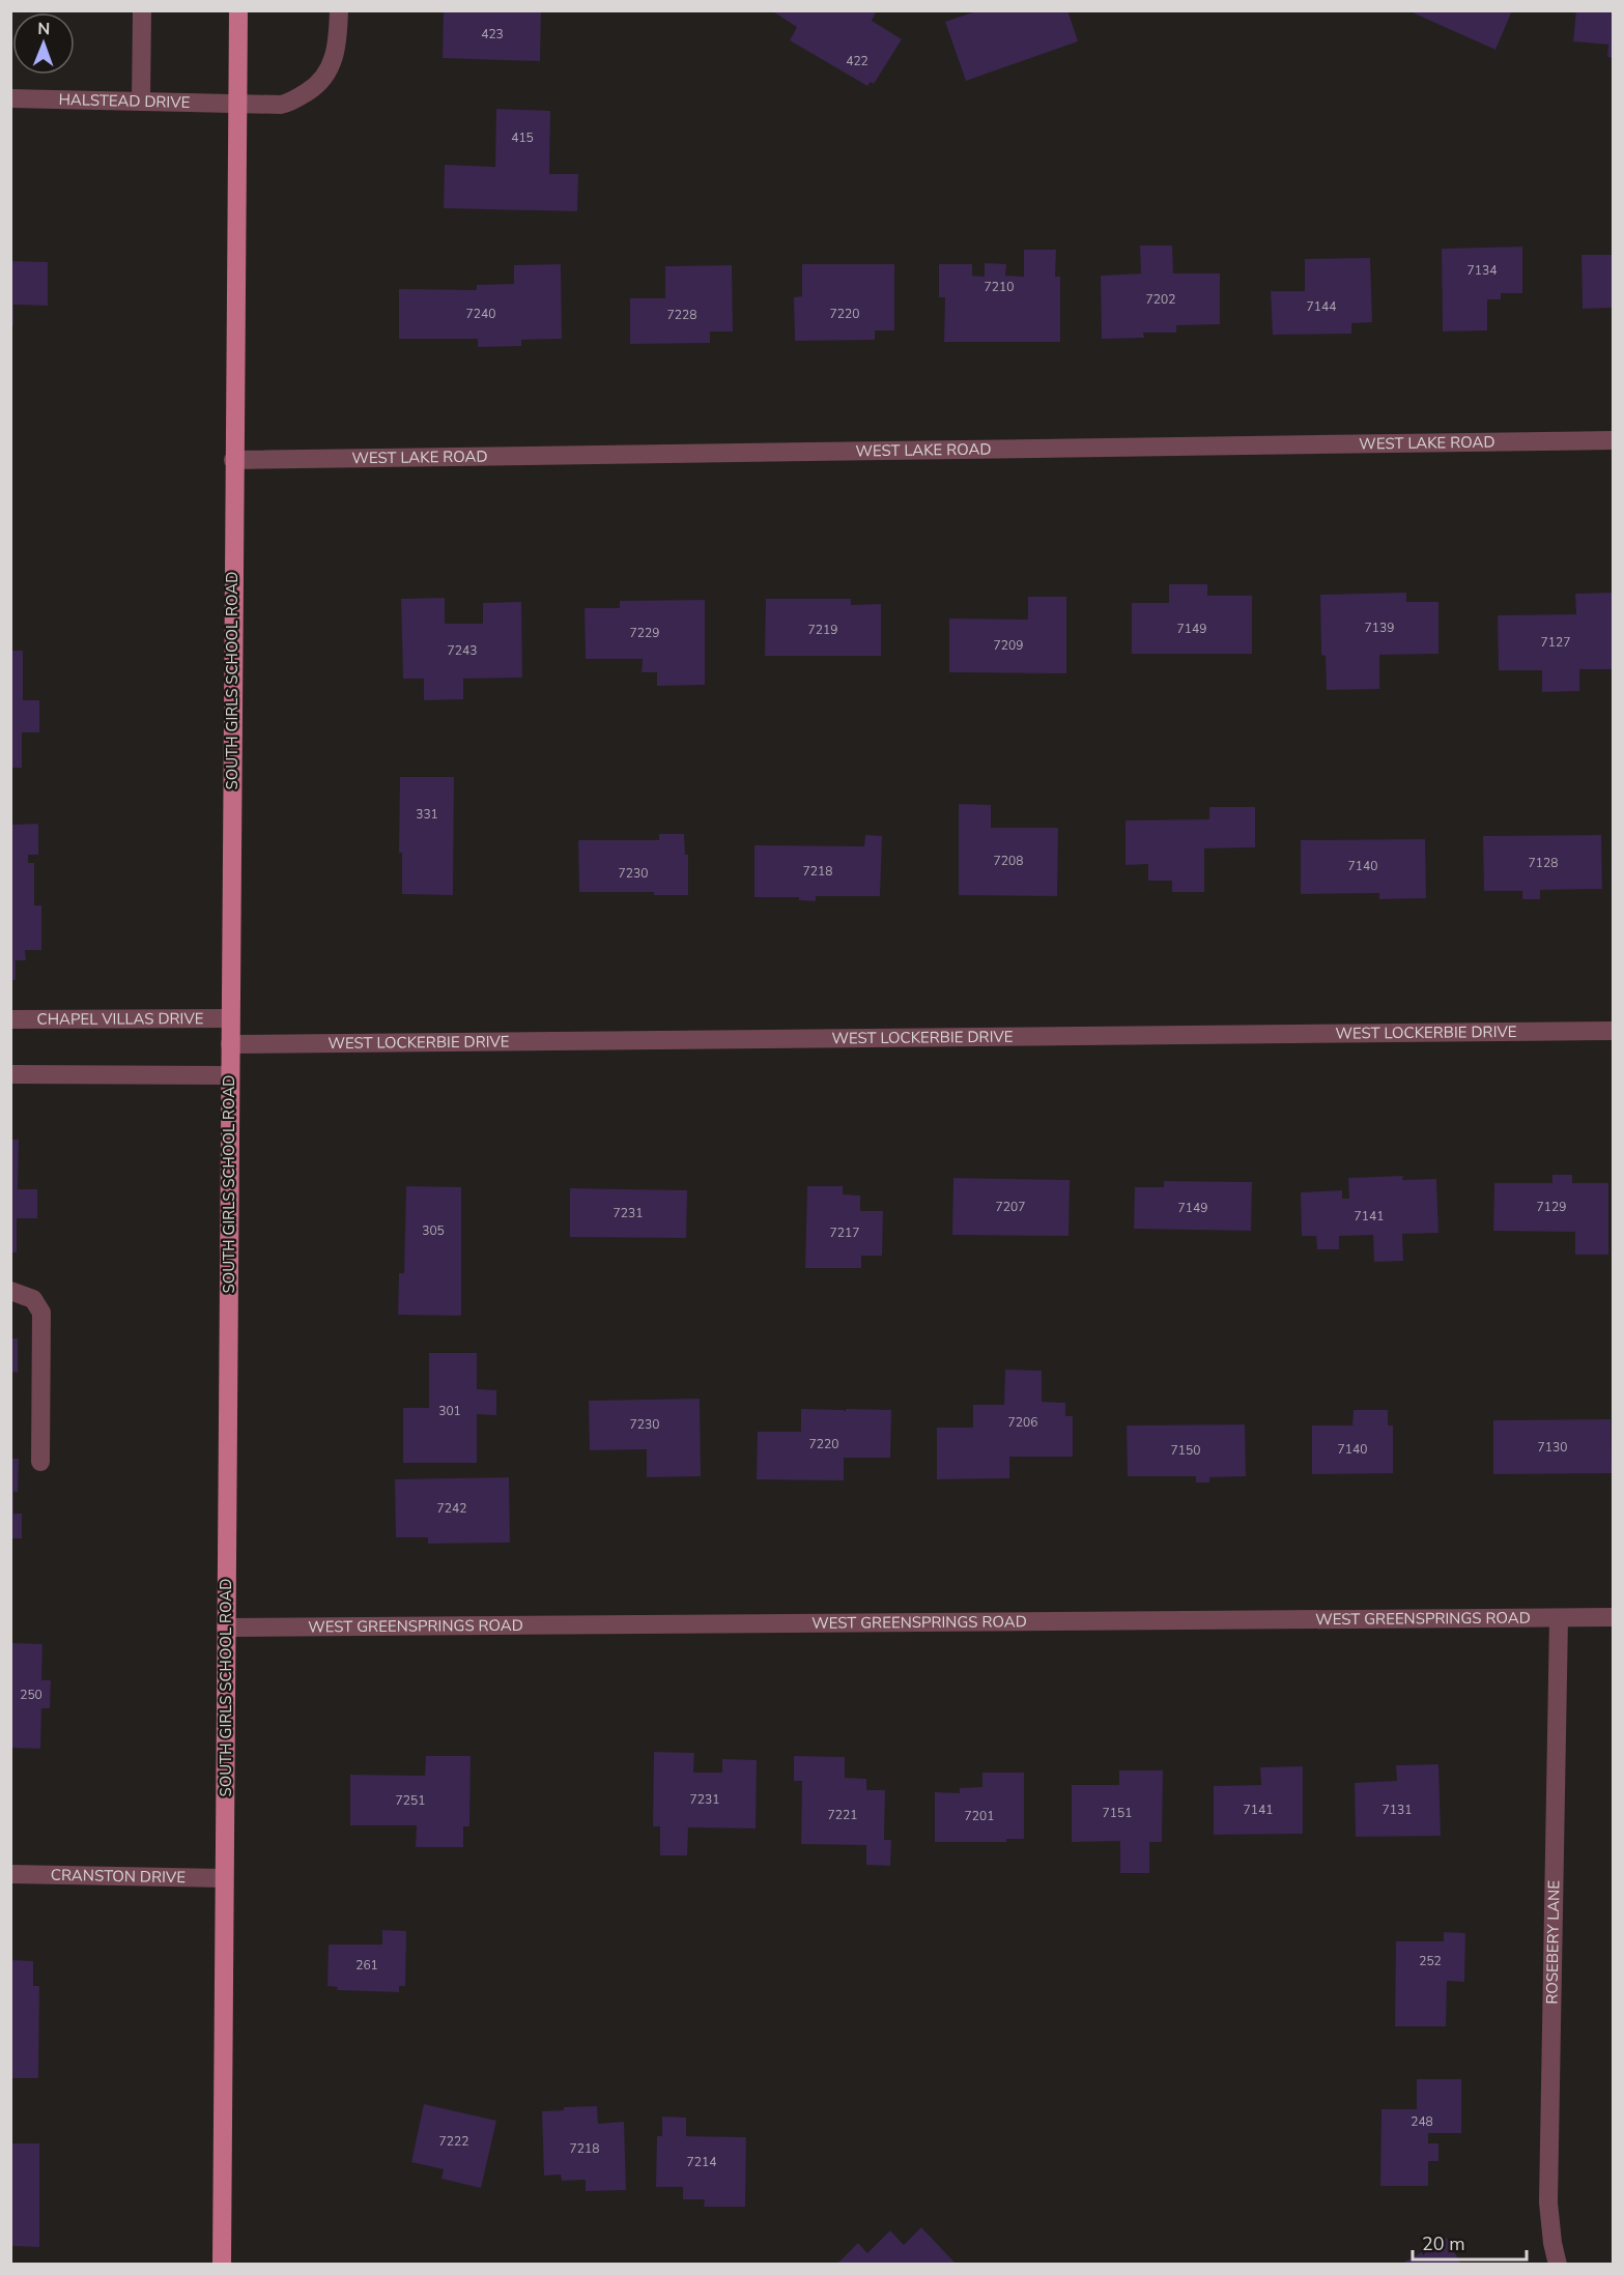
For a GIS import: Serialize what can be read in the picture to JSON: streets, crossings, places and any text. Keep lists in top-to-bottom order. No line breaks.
{"streets":{"main road":["SOUTH GIRLS SCHOOL ROAD"],"street":["HALSTEAD DRIVE","WEST LAKE ROAD","CHAPEL VILLAS DRIVE","WEST LOCKERBIE DRIVE","WEST GREENSPRINGS ROAD","CRANSTON DRIVE","ROSEBERY LANE"]},"crossings":[["HALSTEAD DRIVE","SOUTH GIRLS SCHOOL ROAD"],["WEST LAKE ROAD","SOUTH GIRLS SCHOOL ROAD"],["SOUTH GIRLS SCHOOL ROAD","CHAPEL VILLAS DRIVE"],["SOUTH GIRLS SCHOOL ROAD","WEST LOCKERBIE DRIVE"],["SOUTH GIRLS SCHOOL ROAD","WEST GREENSPRINGS ROAD"],["SOUTH GIRLS SCHOOL ROAD","CRANSTON DRIVE"],["WEST GREENSPRINGS ROAD","ROSEBERY LANE"]],"house_numbers":["423","422","415","7134","7210","7202","7144","7240","7220","7228","7139","7149","7219","7229","7127","7209","7243","331","7208","7128","7140","7218","7230","7207","7129","7149","7231","7141","305","7217","301","7206","7230","7220","7130","7140","7150","7242","250","7231","7251","7141","7131","7151","7221","7201","252","261","248","7222","7218","7214"],"scale_bar":"20 m","north":"top"}
